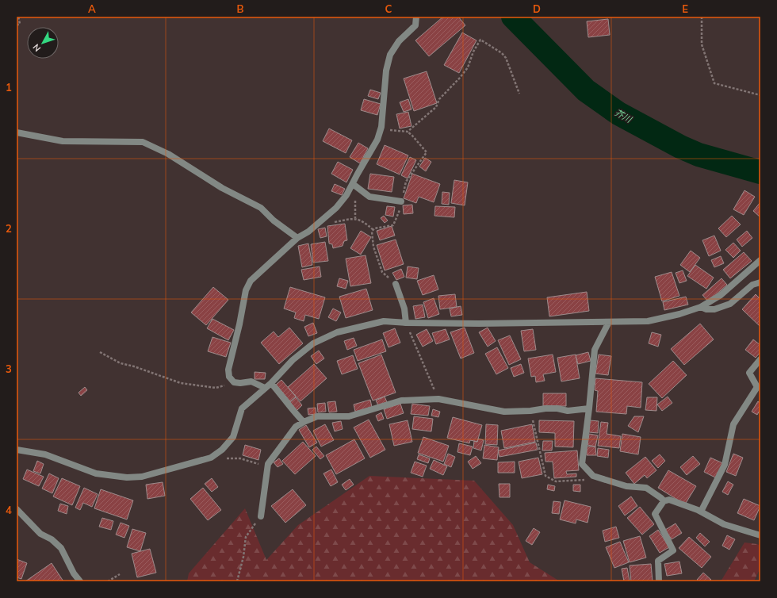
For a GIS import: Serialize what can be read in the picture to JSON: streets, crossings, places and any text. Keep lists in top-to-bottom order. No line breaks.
{"water":["芥川"],"north":"bottom left","grid":{"columns":["A","B","C","D","E"],"rows":["1","2","3","4"]}}
